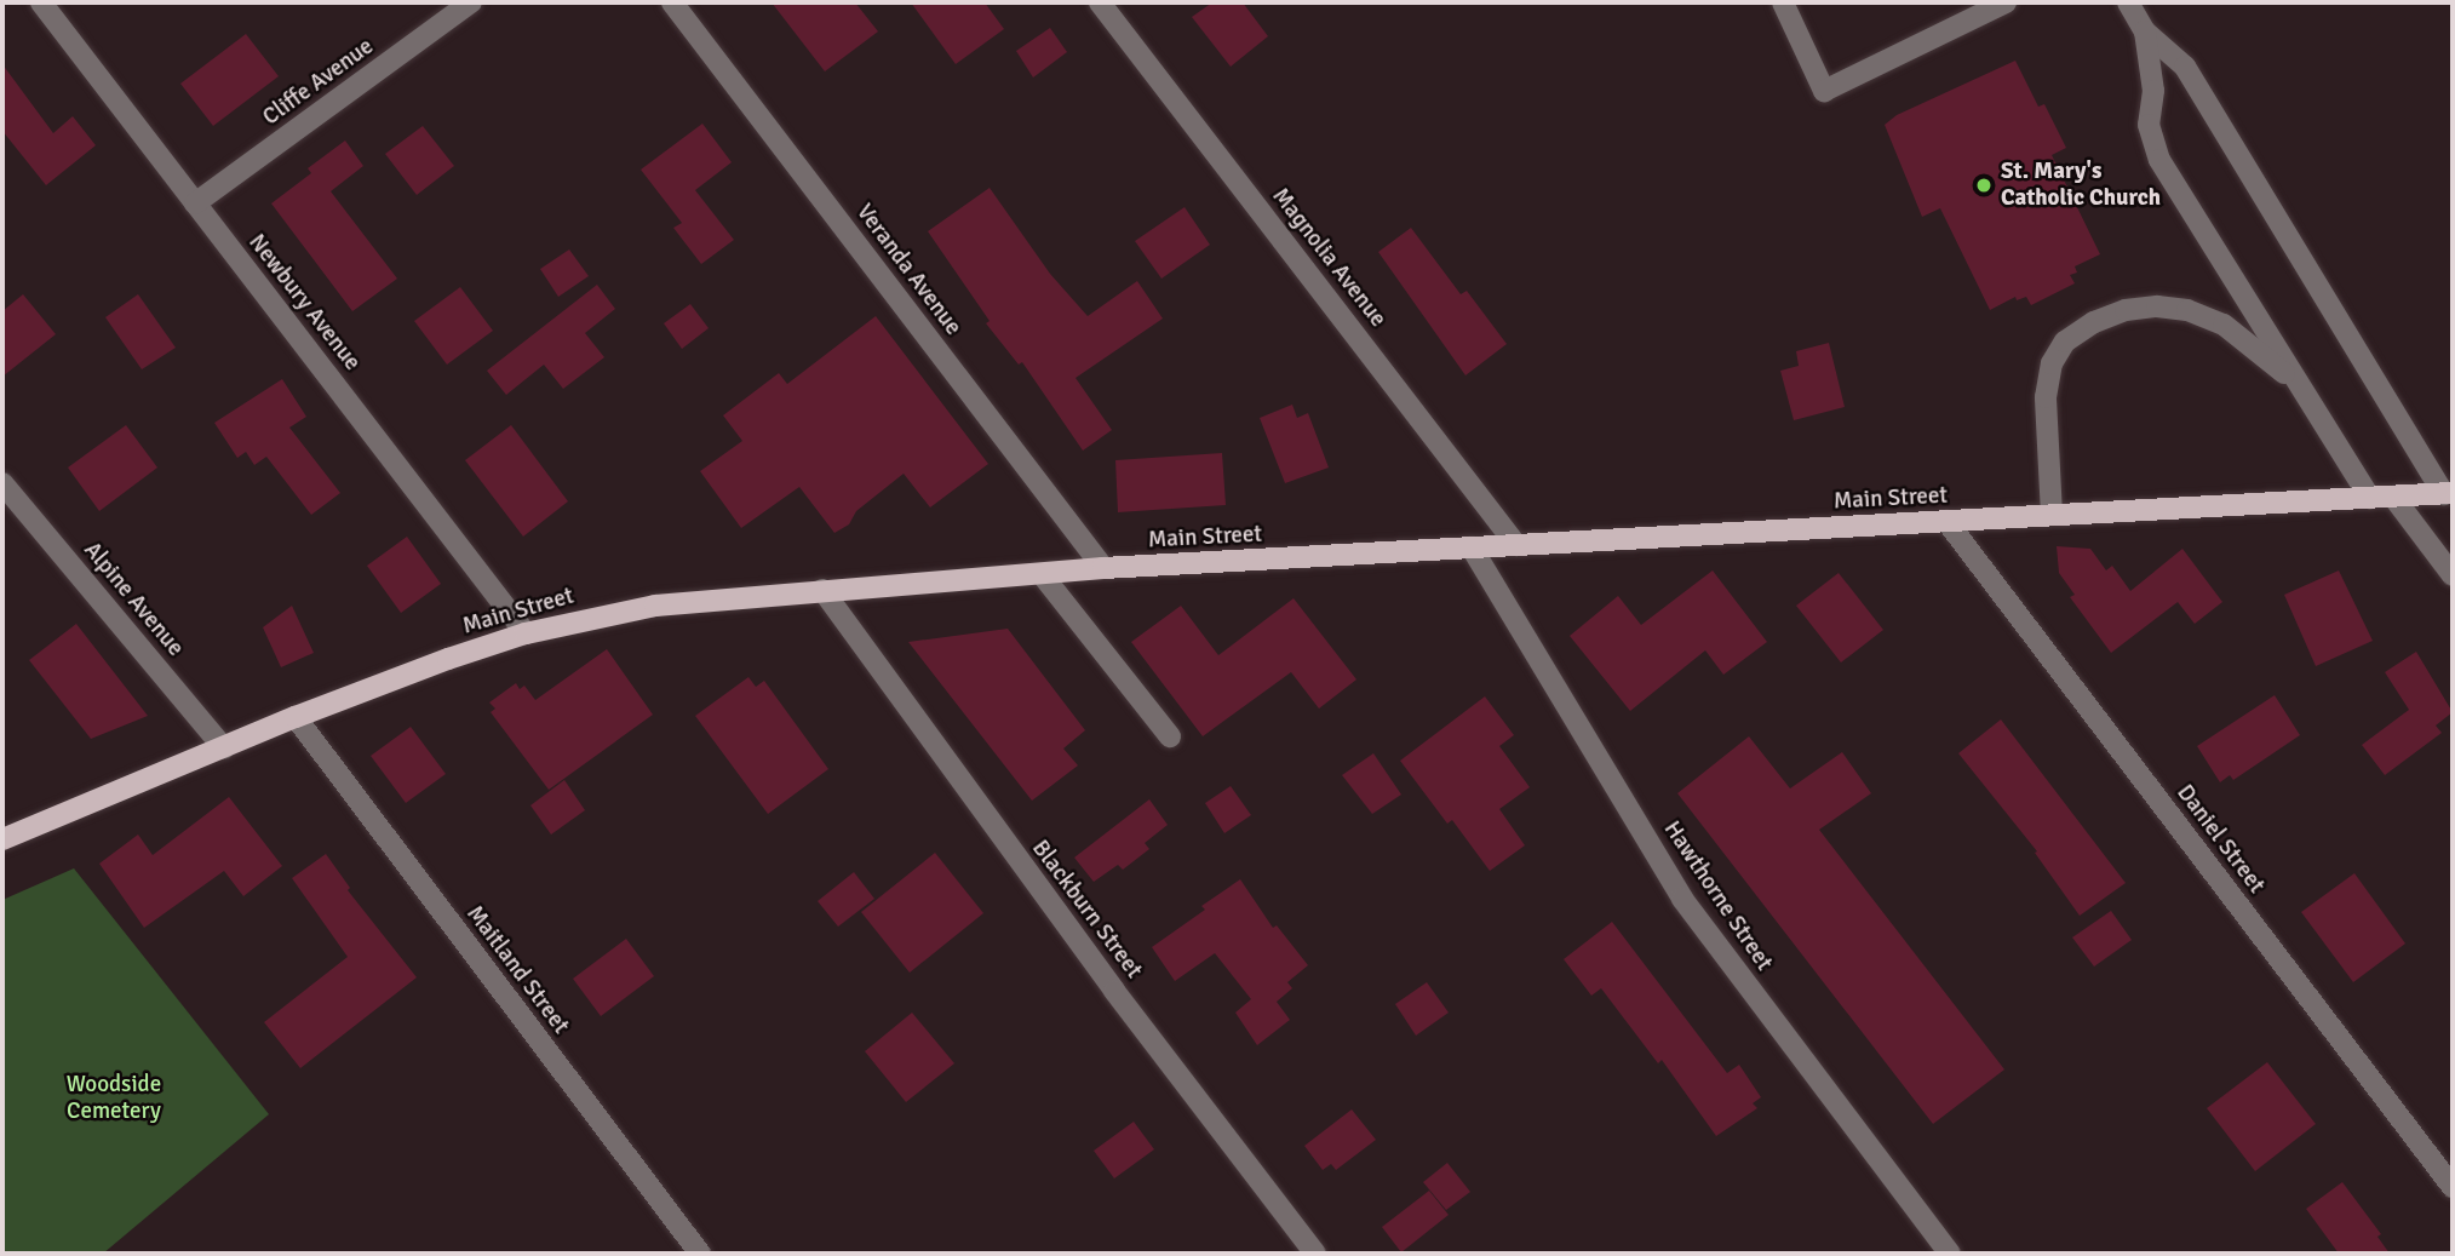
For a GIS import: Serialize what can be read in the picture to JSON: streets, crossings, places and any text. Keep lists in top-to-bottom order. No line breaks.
{"streets":{"main road":["Main Street"],"street":["Cliffe Avenue","Magnolia Avenue","Veranda Avenue","Newbury Avenue","Alpine Avenue","Daniel Street","Hawthorne Street","Blackburn Street","Maitland Street"]},"crossings":[["Cliffe Avenue","Newbury Avenue"],["Magnolia Avenue","Main Street"],["Veranda Avenue","Main Street"],["Newbury Avenue","Main Street"],["Main Street","Alpine Avenue"],["Main Street","Daniel Street"],["Main Street","Hawthorne Street"],["Main Street","Blackburn Street"],["Main Street","Maitland Street"]],"parks":["Woodside Cemetery"],"places":["St. Mary's Catholic Church"]}
